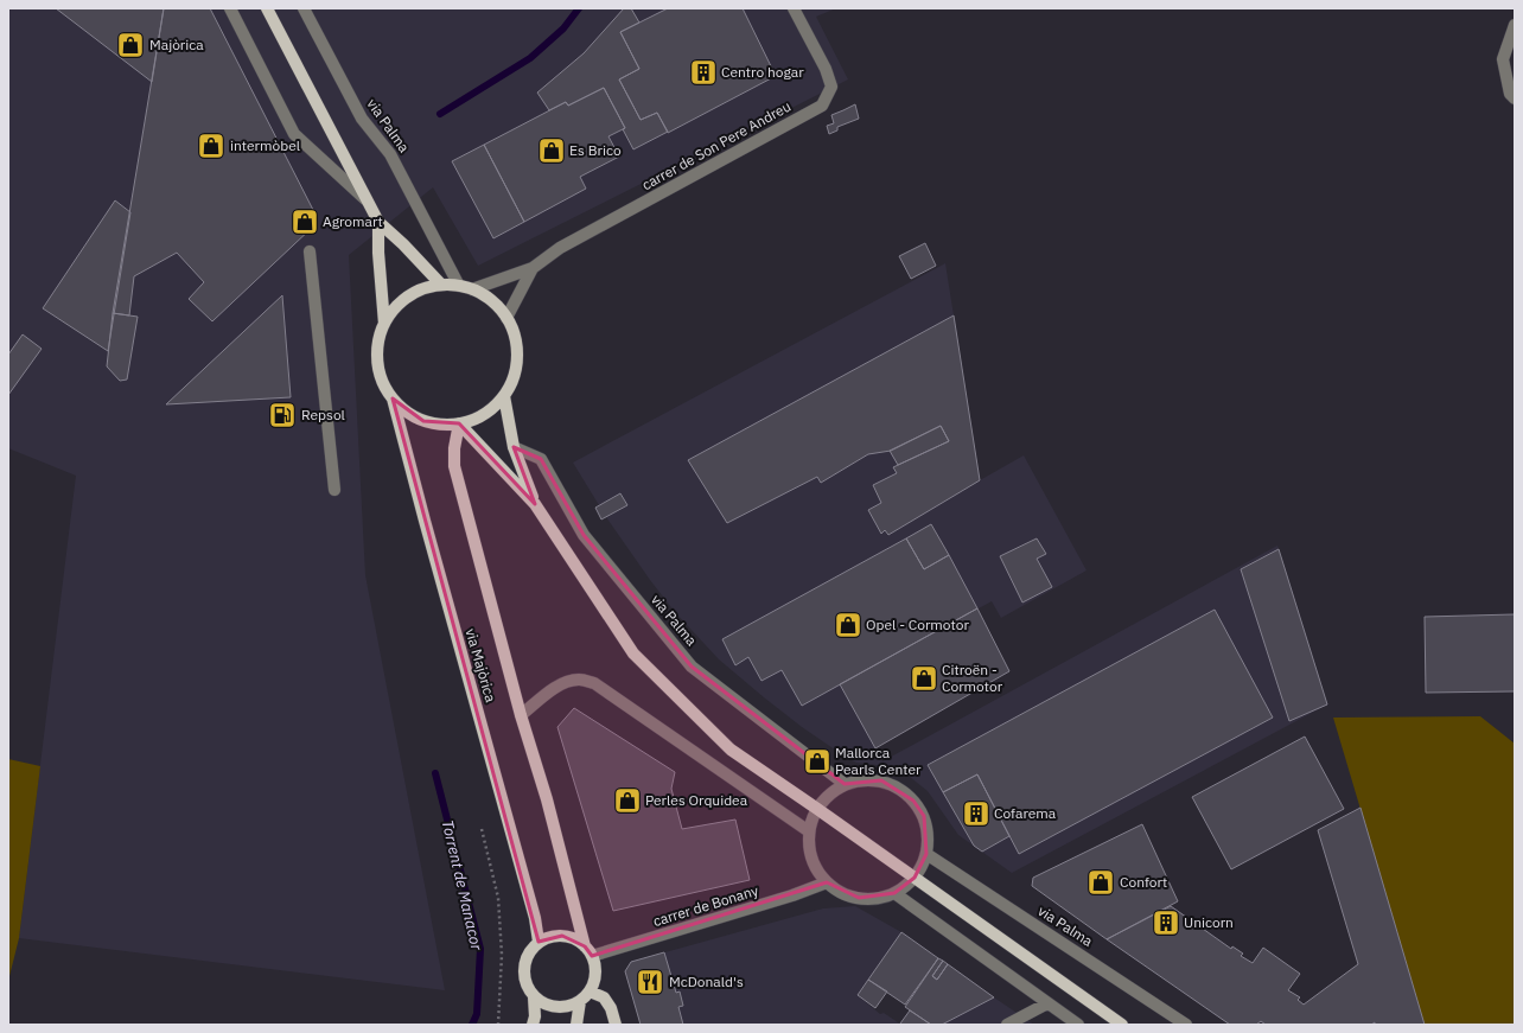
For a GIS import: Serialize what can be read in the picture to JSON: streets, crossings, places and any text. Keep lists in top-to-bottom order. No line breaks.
{"streets":{"main road":["via Majòrica"],"street":["via Palma","carrer de Son Pere Andreu","carrer de Bonany"]},"crossings":[["via Palma","via Majòrica"],["via Majòrica","carrer de Bonany"]],"water":["Torrent de Manacor"],"places":{"shop":["Majòrica","intermòbel","Es Brico","Agromart","Opel - Cormotor","Citroën - Cormotor","Mallorca Pearls Center","Perles Orquidea","Confort"],"building":["Centro hogar","Cofarema","Unicorn"],"fuel station":["Repsol"],"restaurant":["McDonald's"]}}
